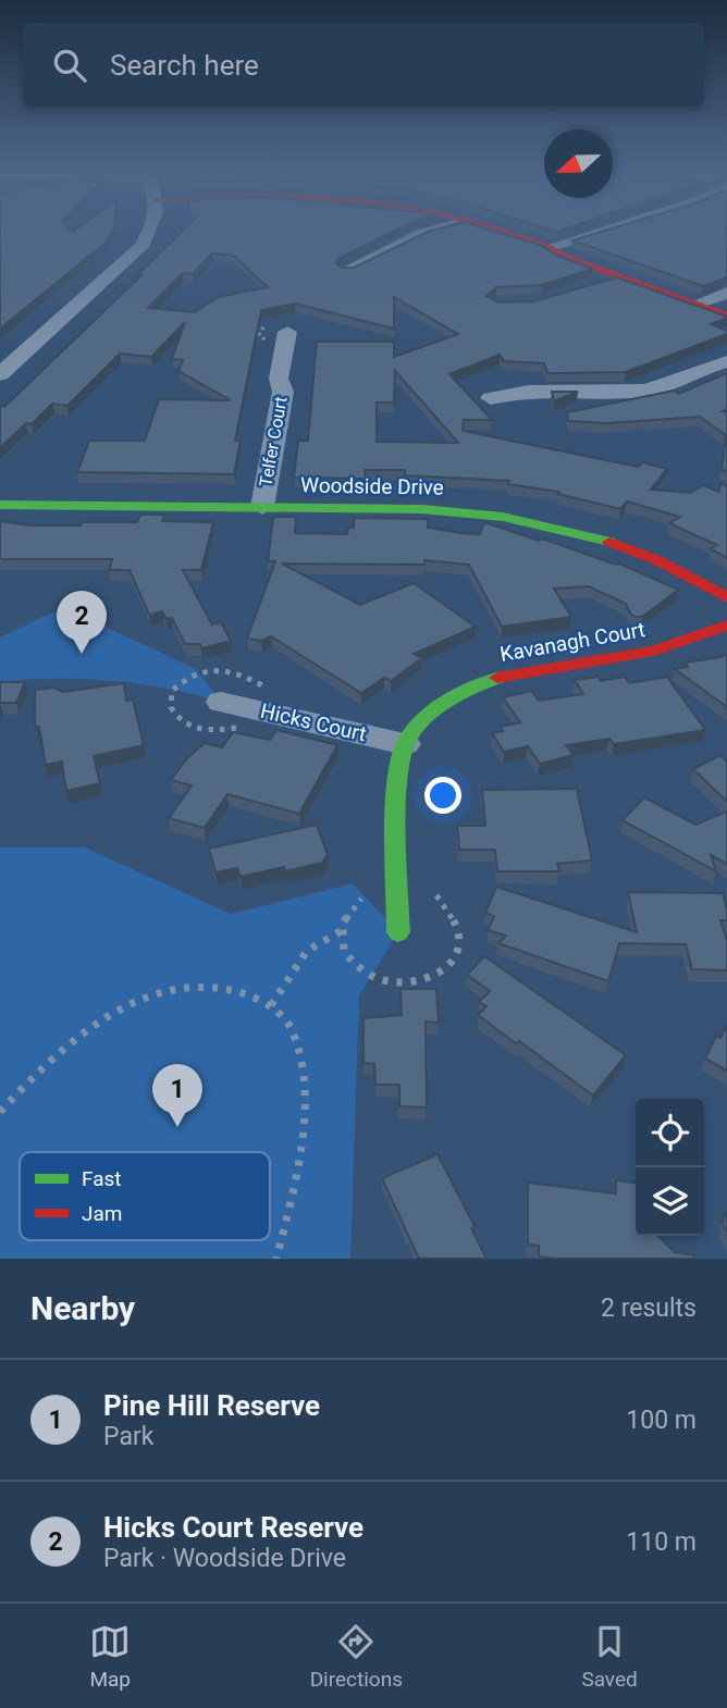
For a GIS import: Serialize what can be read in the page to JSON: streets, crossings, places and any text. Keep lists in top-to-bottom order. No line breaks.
{"streets":{"street":["Telfer Court","Woodside Drive","Kavanagh Court","Hicks Court"]},"crossings":[["Telfer Court","Woodside Drive"],["Kavanagh Court","Hicks Court"]],"legend":["Fast","Jam"],"north":"left","page":{"search":"Search here","pins":["2","1"],"heading":["Nearby","2 results"],"list":[{"mark":"1","name":"Pine Hill Reserve","note":"Park","value":"100 m"},{"mark":"2","name":"Hicks Court Reserve","note":"Park · Woodside Drive","value":"110 m"}],"nav":["Map","Directions","Saved"]}}
